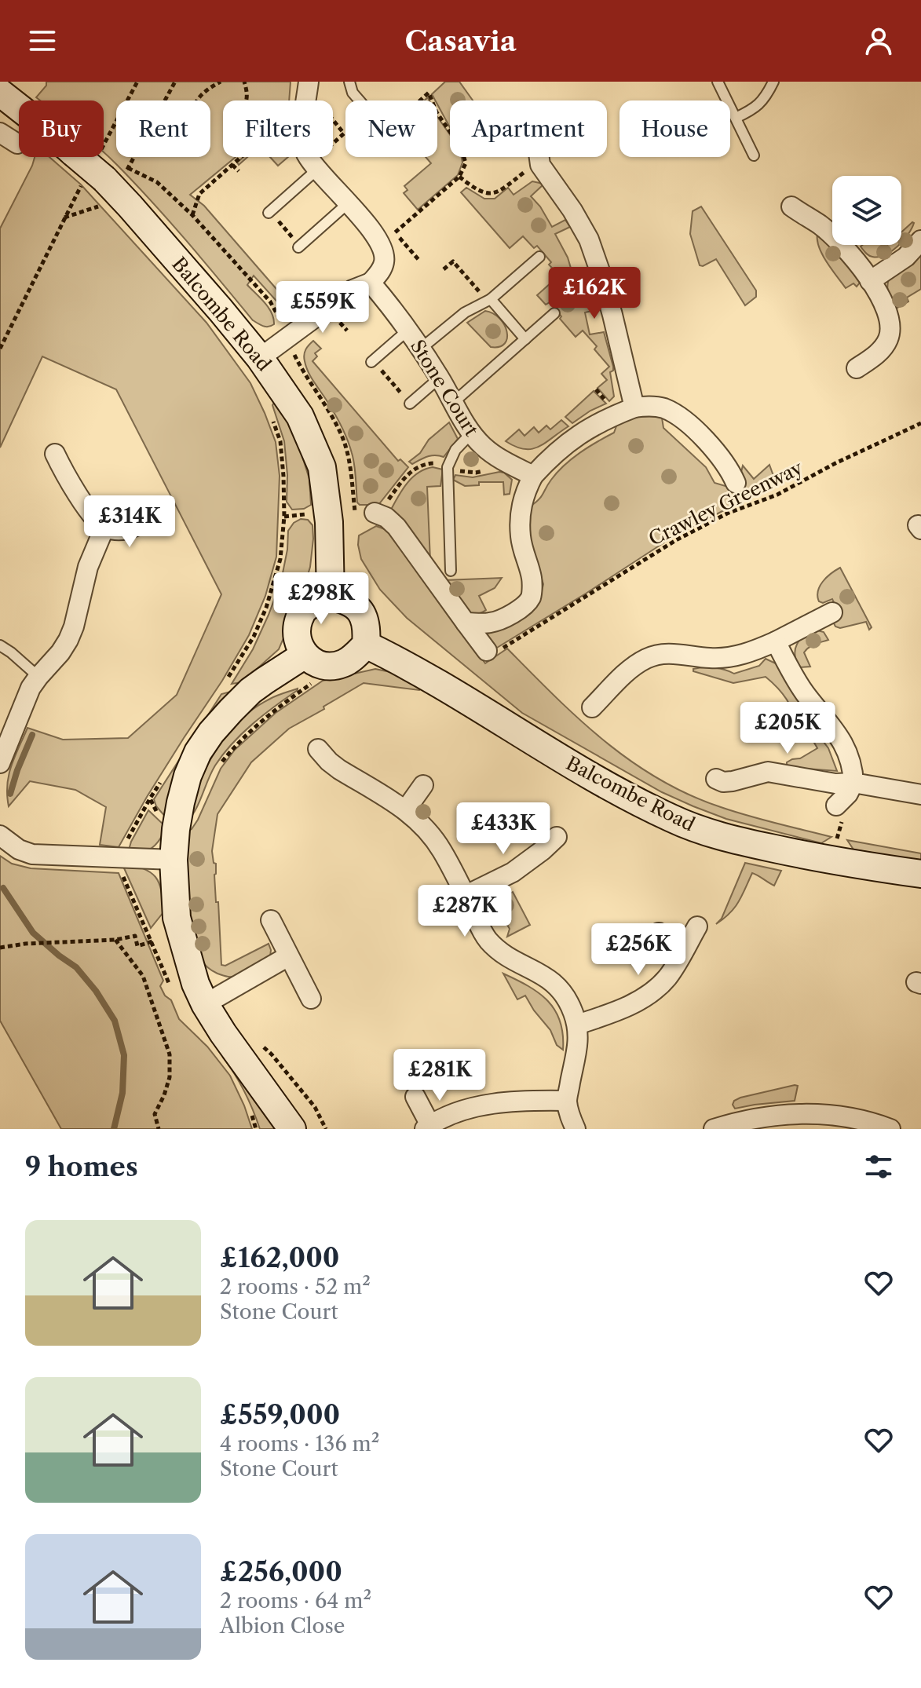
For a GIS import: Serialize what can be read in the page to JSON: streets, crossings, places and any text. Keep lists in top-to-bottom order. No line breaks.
{"streets":{"main road":["Balcombe Road"],"street":["Stone Court"],"path":["Crawley Greenway"]},"page":{"header":"Casavia","chip":["Buy","Rent","Filters","New","Apartment","House"],"price":["£162K","£559K","£314K","£298K","£205K","£433K","£287K","£256K","£281K"],"heading":"9 homes","list":[{"name":"£162,000","note":"2 rooms · 52 m² · Stone Court"},{"name":"£559,000","note":"4 rooms · 136 m² · Stone Court"},{"name":"£256,000","note":"2 rooms · 64 m² · Albion Close"}]}}
